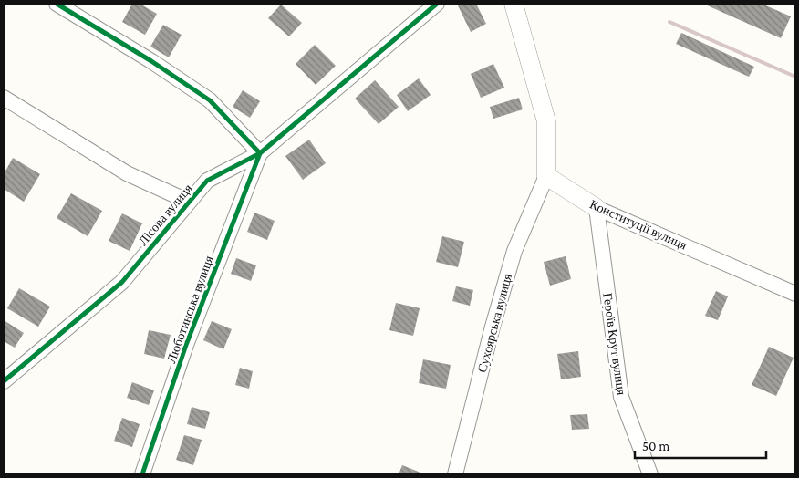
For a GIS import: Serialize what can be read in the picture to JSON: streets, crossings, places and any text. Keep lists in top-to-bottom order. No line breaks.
{"streets":{"street":["Лісова вулиця","Конституції вулиця","Люботинська вулиця","Сухоярська вулиця","Героїв Крут вулиця"]},"crossings":[["Лісова вулиця","Люботинська вулиця"],["Конституції вулиця","Сухоярська вулиця"],["Конституції вулиця","Героїв Крут вулиця"]],"scale_bar":"50 m"}
